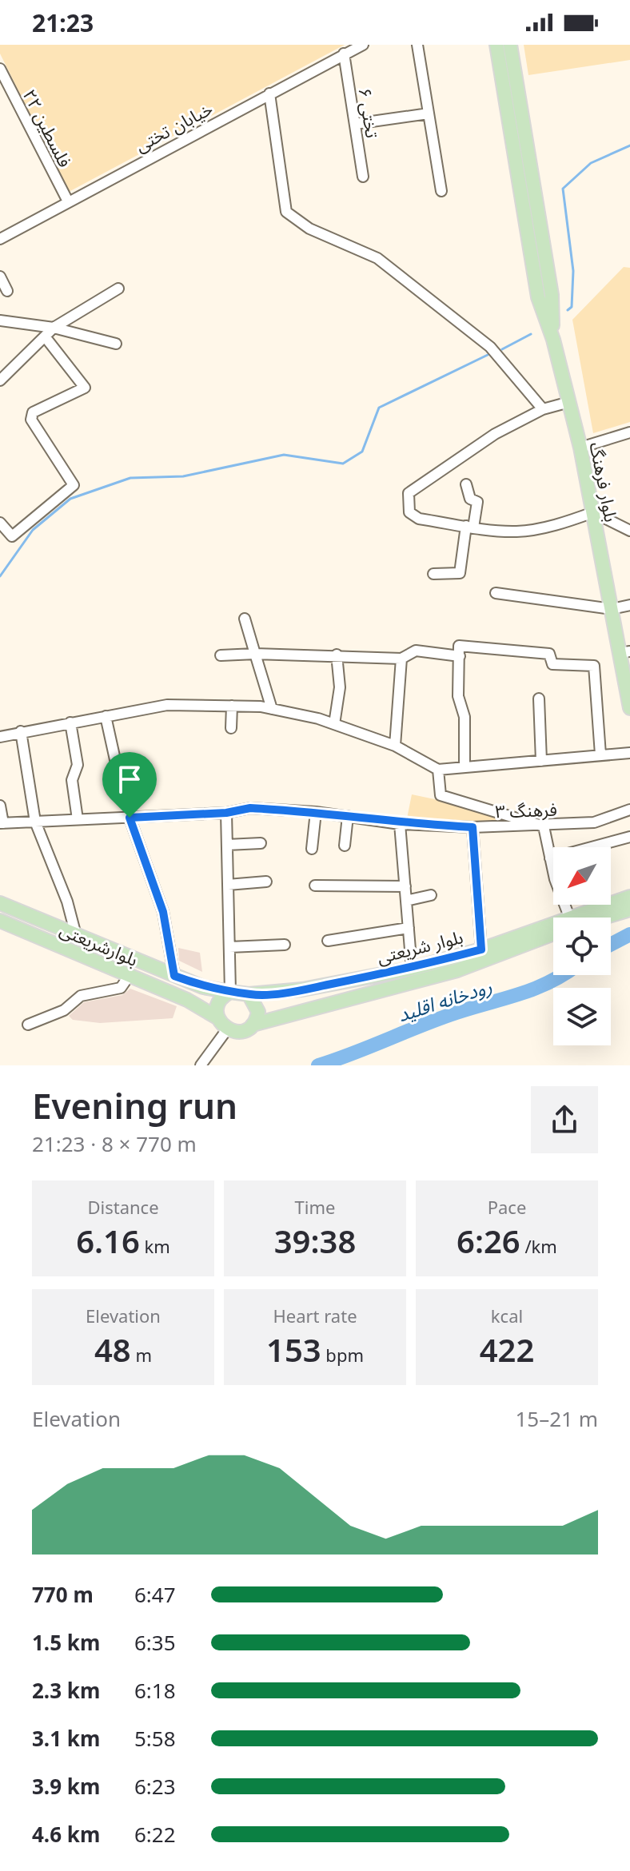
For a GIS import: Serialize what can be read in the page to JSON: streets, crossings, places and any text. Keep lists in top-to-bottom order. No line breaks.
{"streets":{"main road":["بلوار فرهنگ","بلوارشریعتی","بلوار شریعتی"],"street":["تختی ۶","خیابان تختی","فلسطین ۲۲","فرهنگ ۳"]},"crossings":[["تختی ۶","خیابان تختی"],["خیابان تختی","فلسطین ۲۲"],["بلوارشریعتی","بلوار شریعتی"]],"water":["رودخانه اقلید"],"north":"bottom left","page":{"status":"21:23","heading":["Evening run","21:23 · 8 × 770 m"],"stats":[["Distance","6.16 km"],["Time","39:38"],["Pace","6:26 /km"],["Elevation","48 m"],["Heart rate","153 bpm"],["kcal","422"]],"chart":["Elevation","15–21 m"],"list":[{"name":"770 m","note":"6:47"},{"name":"1.5 km","note":"6:35"},{"name":"2.3 km","note":"6:18"},{"name":"3.1 km","note":"5:58"},{"name":"3.9 km","note":"6:23"},{"name":"4.6 km","note":"6:22"}]}}
